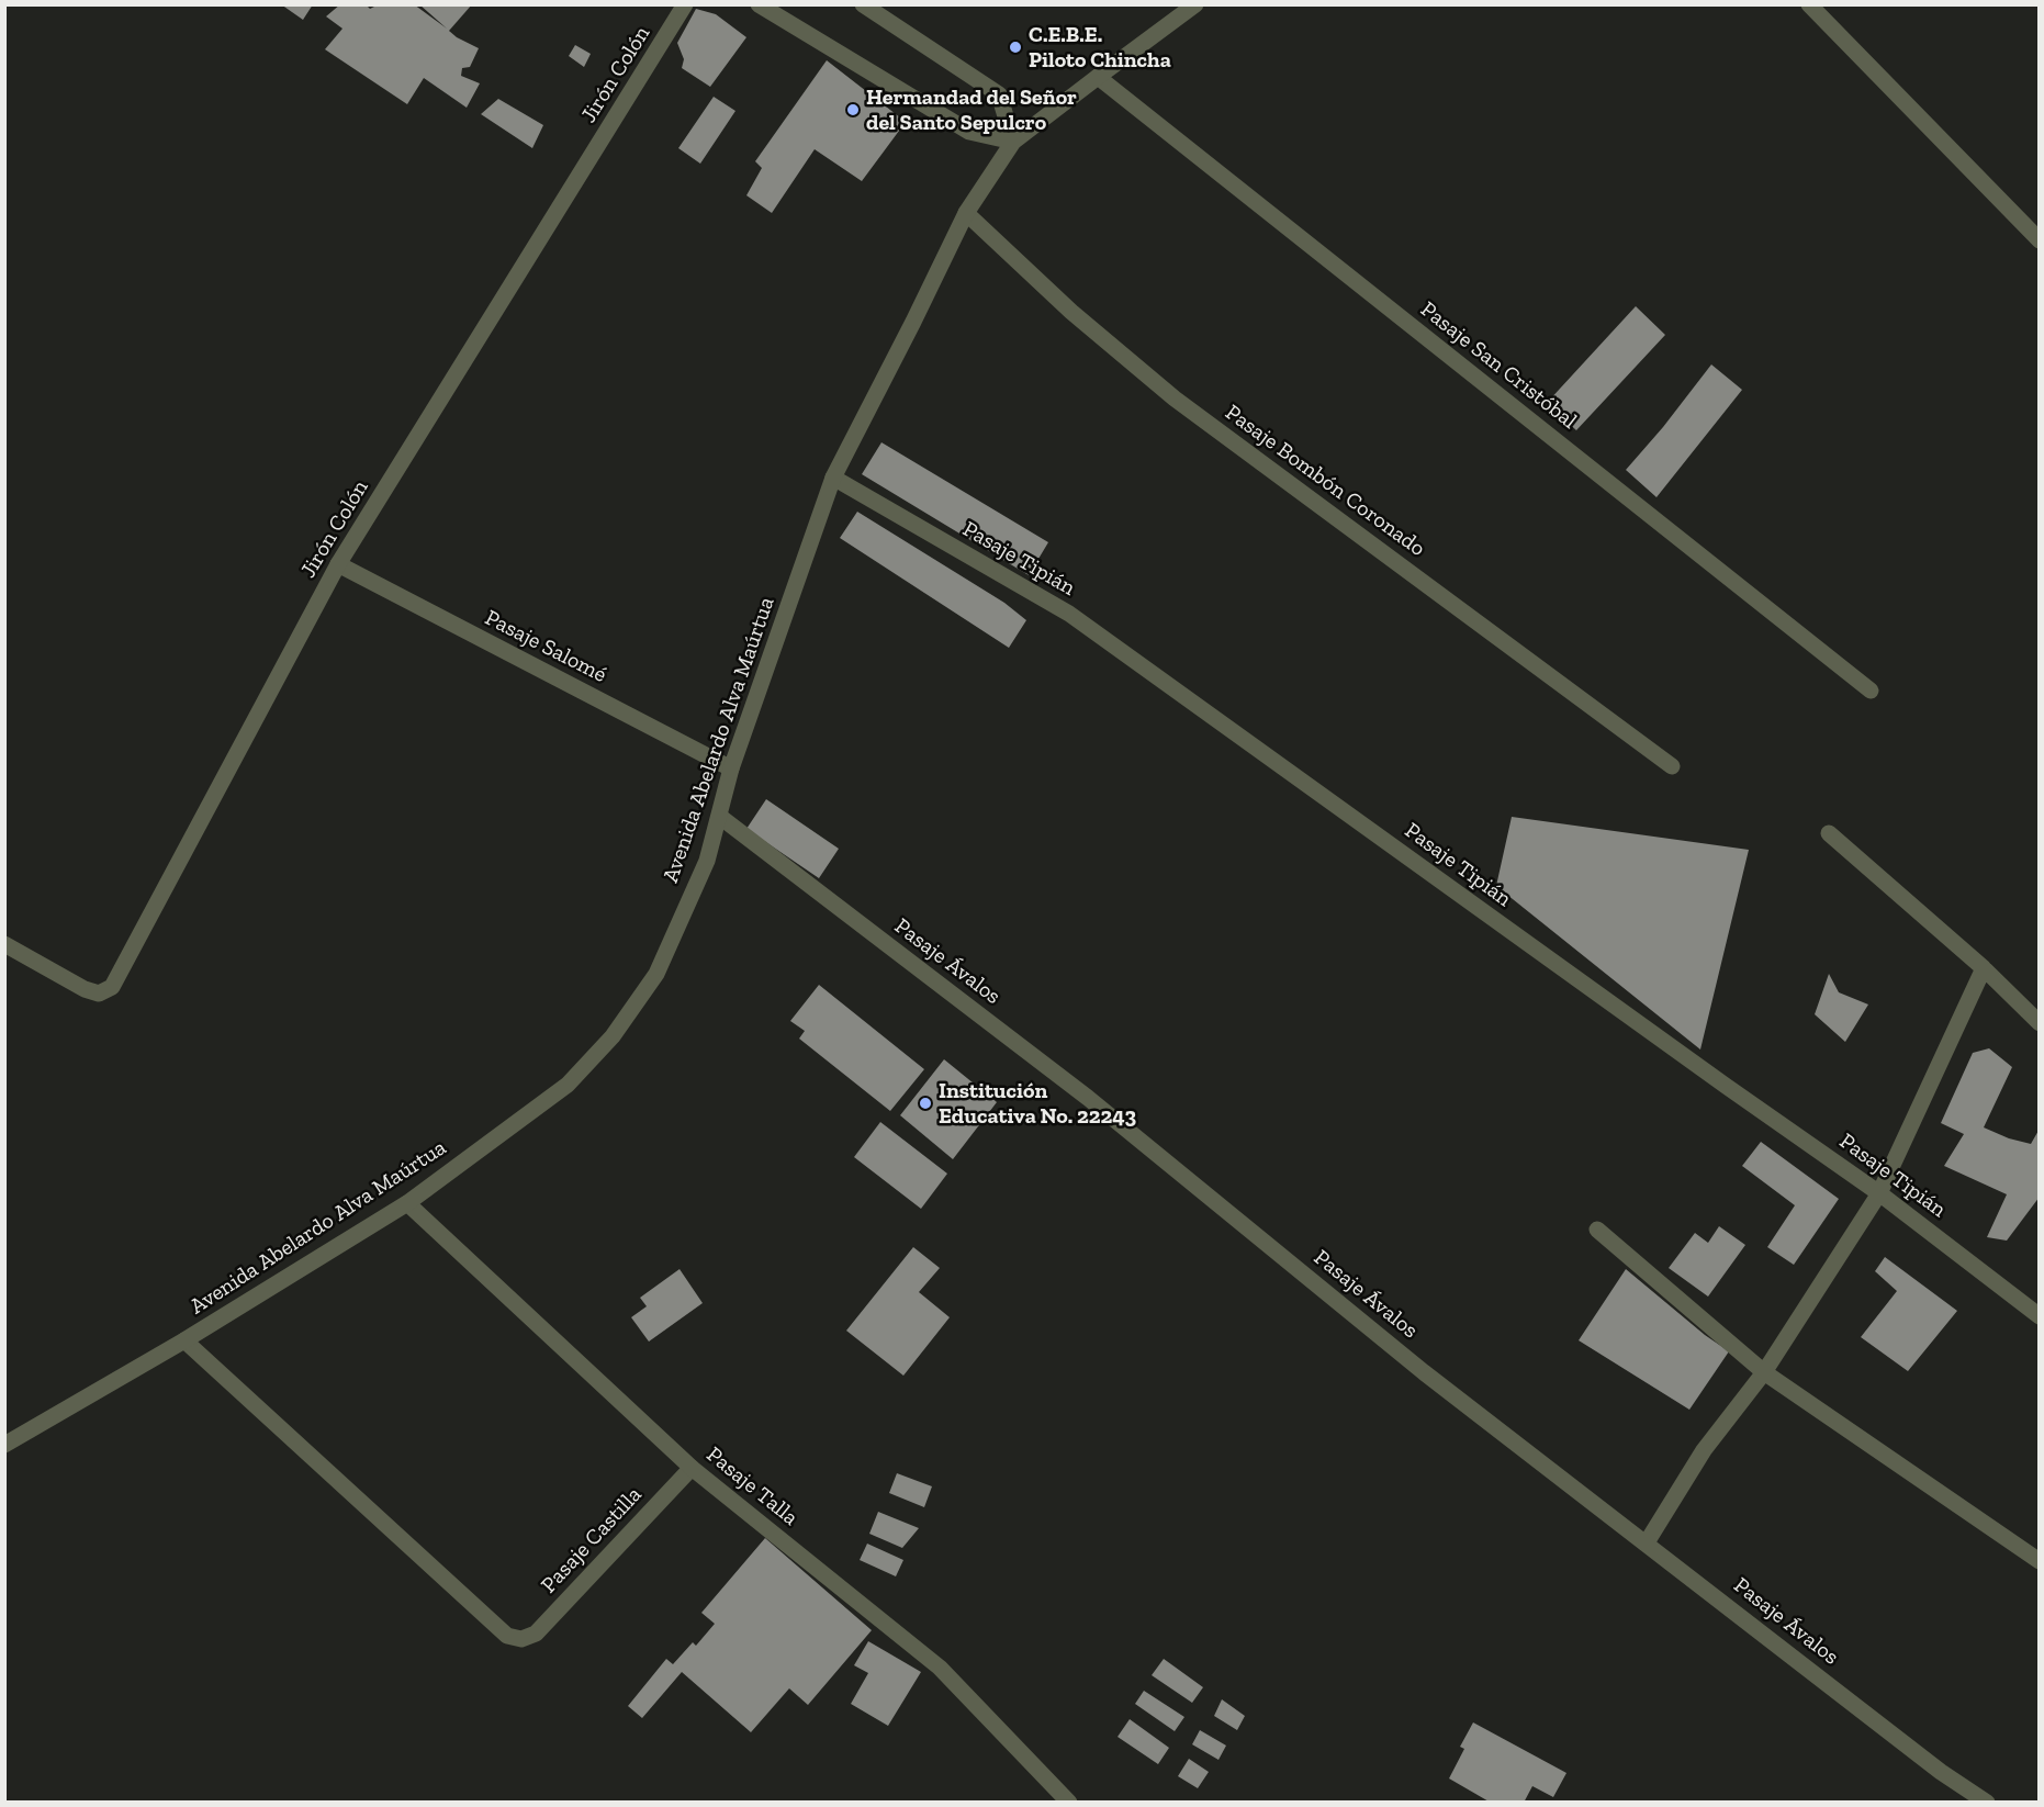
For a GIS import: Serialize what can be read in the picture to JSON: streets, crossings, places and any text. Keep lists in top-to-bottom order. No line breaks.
{"streets":{"street":["Jirón Colón","Pasaje San Cristóbal","Pasaje Bombón Coronado","Pasaje Tipián","Pasaje Salomé","Avenida Abelardo Alva Maúrtua","Pasaje Ávalos","Pasaje Talla","Pasaje Castilla"]},"crossings":[["Jirón Colón","Pasaje Salomé"],["Pasaje San Cristóbal","Avenida Abelardo Alva Maúrtua"],["Pasaje Bombón Coronado","Avenida Abelardo Alva Maúrtua"],["Pasaje Tipián","Avenida Abelardo Alva Maúrtua"],["Pasaje Salomé","Avenida Abelardo Alva Maúrtua"],["Avenida Abelardo Alva Maúrtua","Pasaje Ávalos"],["Avenida Abelardo Alva Maúrtua","Pasaje Talla"],["Avenida Abelardo Alva Maúrtua","Pasaje Castilla"],["Pasaje Talla","Pasaje Castilla"]],"places":["C.E.B.E. Piloto Chincha","Hermandad del Señor del Santo Sepulcro","Institución Educativa No. 22243"]}
